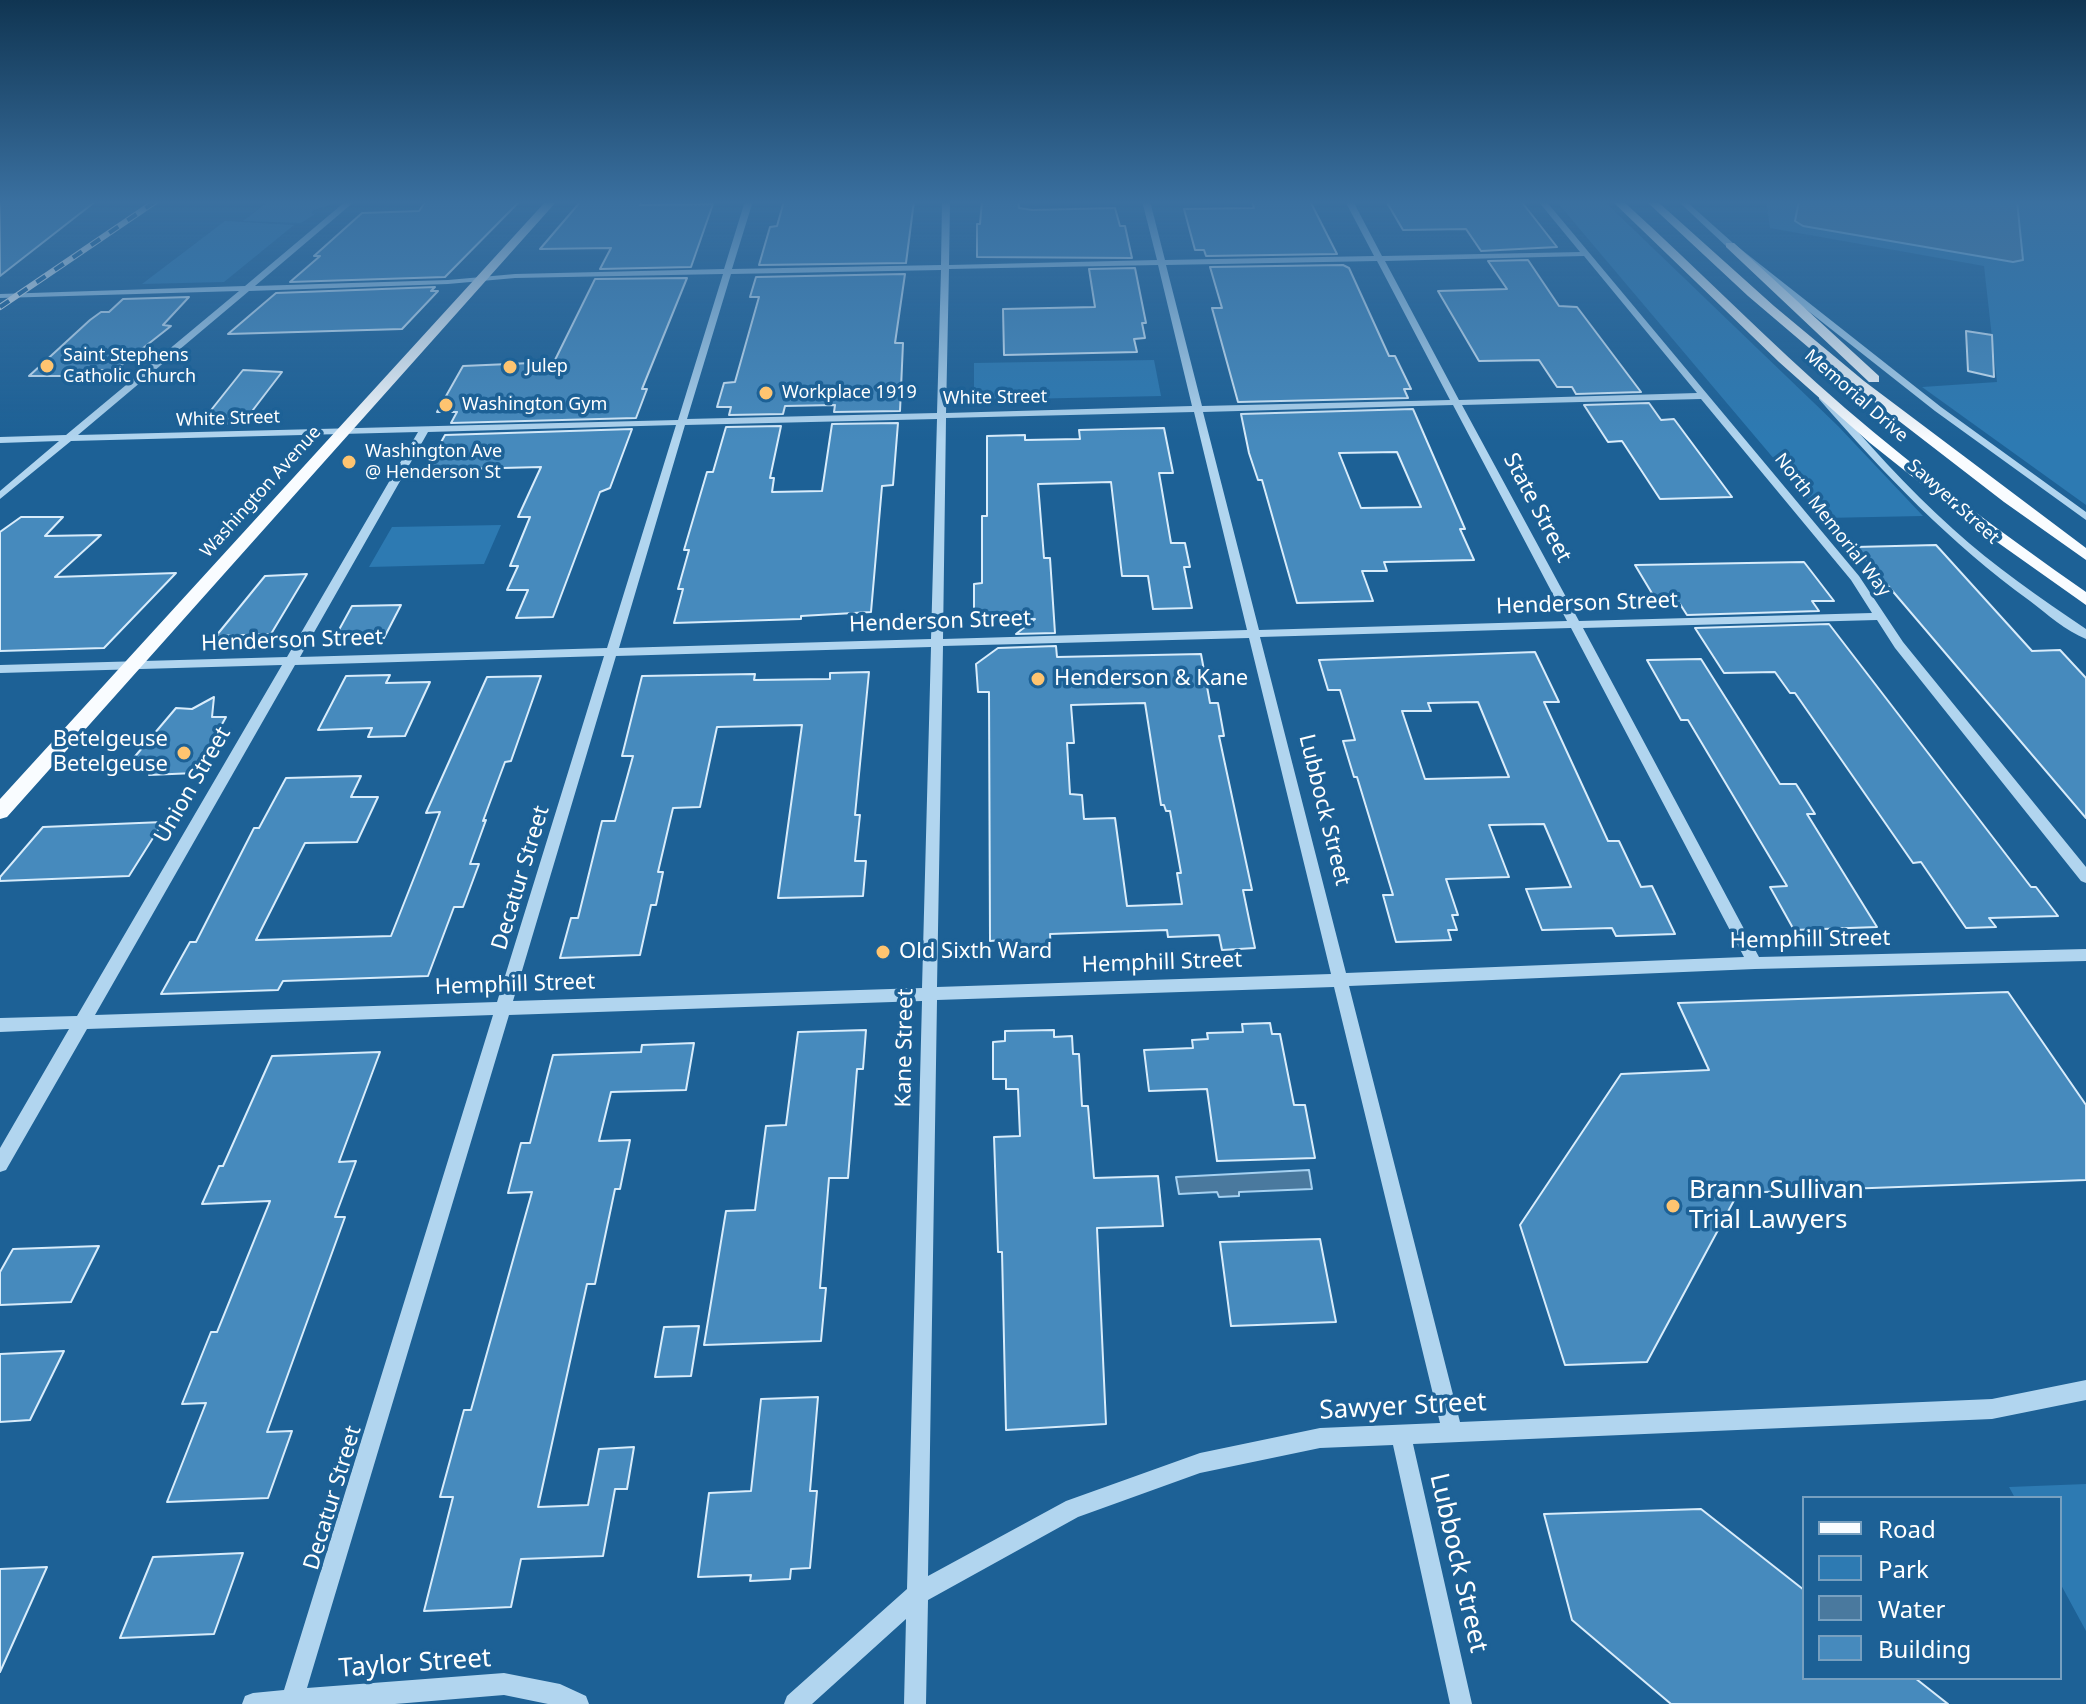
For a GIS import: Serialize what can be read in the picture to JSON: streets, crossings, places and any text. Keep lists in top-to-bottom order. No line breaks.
{"streets":{"main road":["Memorial Drive","Washington Avenue"],"street":["White Street","Sawyer Street","State Street","North Memorial Way","Henderson Street","Union Street","Lubbock Street","Decatur Street","Hemphill Street","Kane Street","Taylor Street"]},"crossings":[["Memorial Drive","Sawyer Street"],["White Street","Washington Avenue"],["White Street","State Street"],["White Street","North Memorial Way"],["White Street","Union Street"],["White Street","Lubbock Street"],["White Street","Decatur Street"],["White Street","Kane Street"],["Washington Avenue","Henderson Street"],["Sawyer Street","Lubbock Street"],["Sawyer Street","Kane Street"],["State Street","Henderson Street"],["State Street","Hemphill Street"],["North Memorial Way","Henderson Street"],["Henderson Street","Union Street"],["Henderson Street","Lubbock Street"],["Henderson Street","Decatur Street"],["Henderson Street","Kane Street"],["Union Street","Hemphill Street"],["Lubbock Street","Hemphill Street"],["Decatur Street","Hemphill Street"],["Decatur Street","Taylor Street"],["Hemphill Street","Kane Street"]],"places":["Saint Stephens Catholic Church","Julep","Workplace 1919","Washington Gym","Washington Ave @ Henderson St","Henderson & Kane","Betelgeuse Betelgeuse","Old Sixth Ward","Brann Sullivan Trial Lawyers"],"legend":["Road","Park","Water","Building"]}
